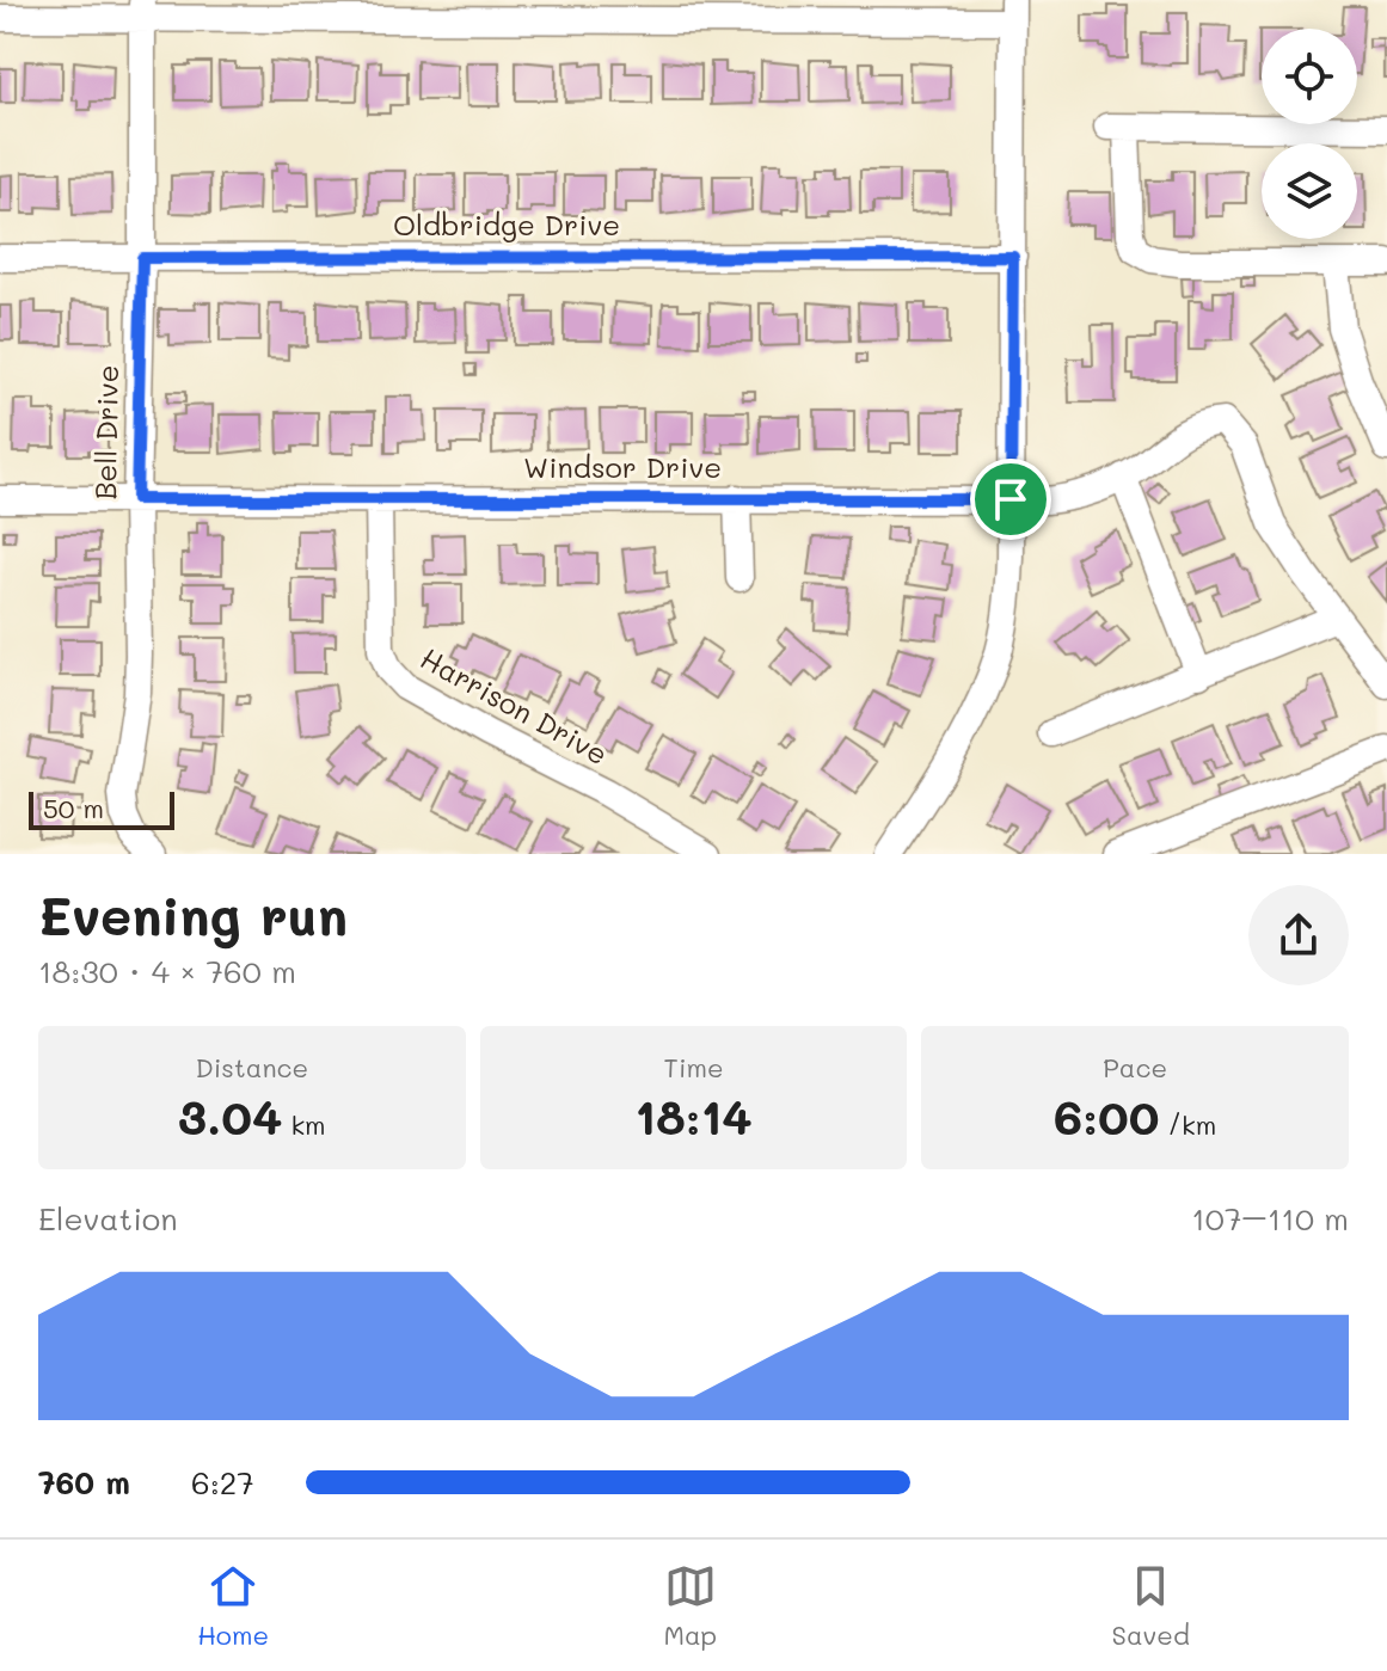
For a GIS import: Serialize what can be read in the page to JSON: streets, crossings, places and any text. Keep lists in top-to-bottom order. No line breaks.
{"streets":{"street":["Oldbridge Drive","Bell Drive","Windsor Drive","Harrison Drive"]},"crossings":[["Oldbridge Drive","Bell Drive"],["Bell Drive","Windsor Drive"],["Windsor Drive","Harrison Drive"]],"scale_bar":"50 m","page":{"scale":"50 m","heading":["Evening run","18:30 · 4 × 760 m"],"stats":[["Distance","3.04 km"],["Time","18:14"],["Pace","6:00 /km"]],"chart":["Elevation","107–110 m"],"list":[{"name":"760 m","note":"6:27"}],"tabs":["Home","Map","Saved"]}}
